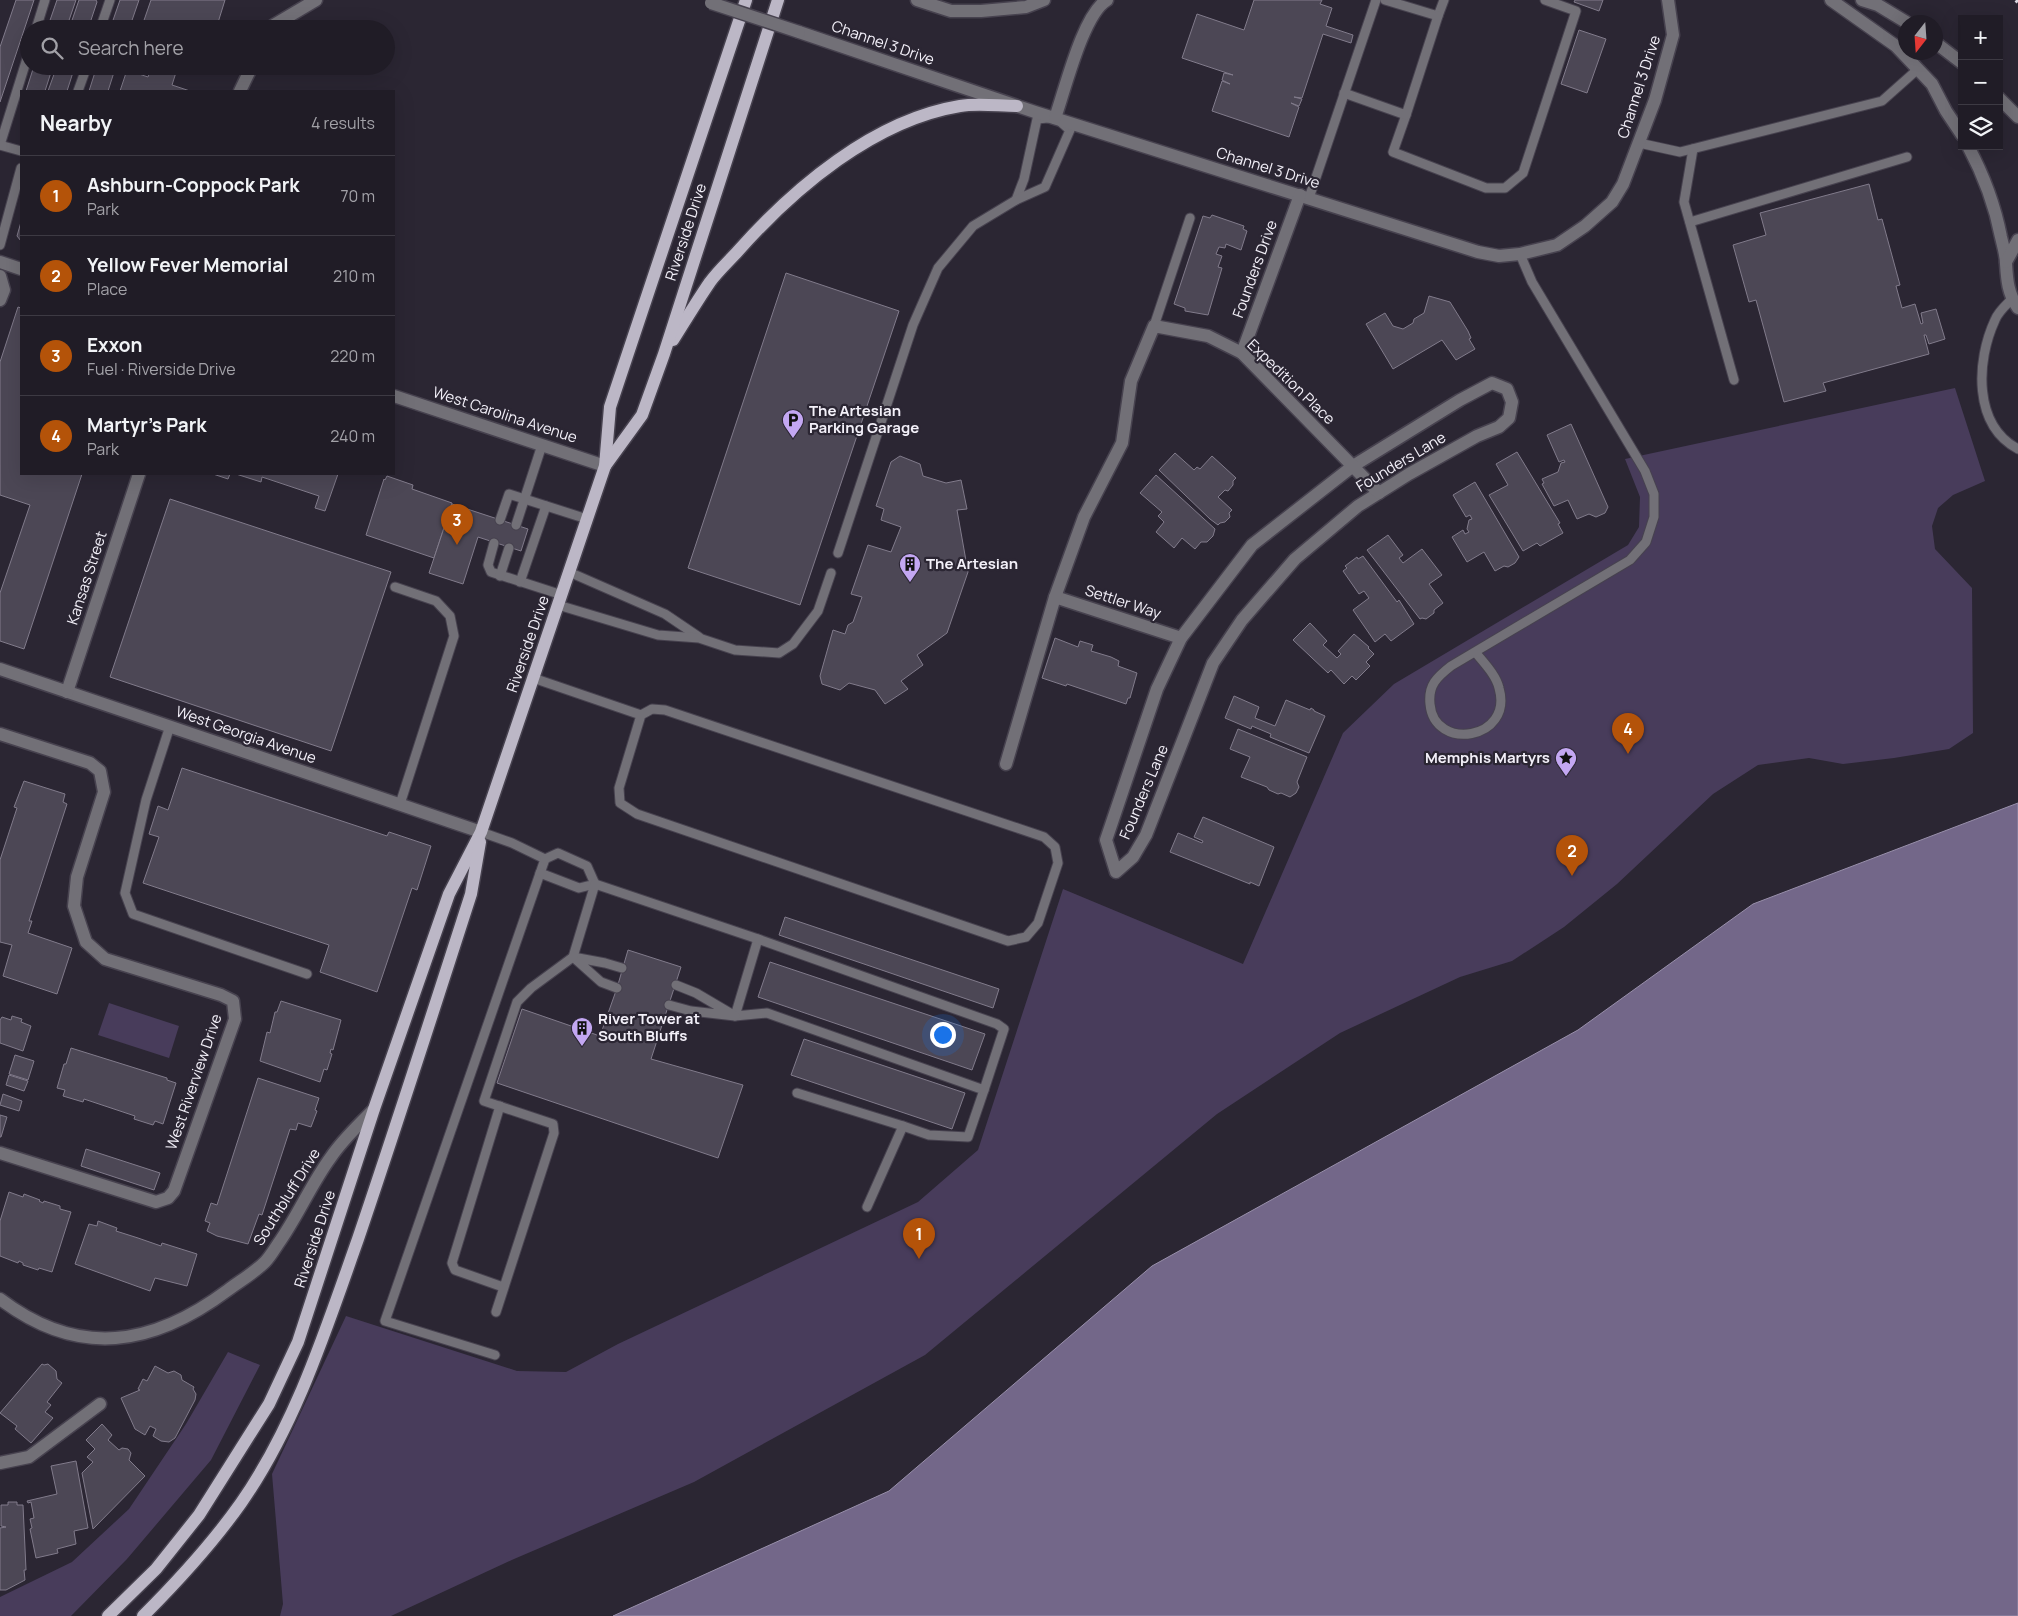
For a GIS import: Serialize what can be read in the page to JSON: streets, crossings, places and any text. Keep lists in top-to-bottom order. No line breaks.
{"streets":{"main road":["Riverside Drive"],"street":["Channel 3 Drive","Founders Drive","Expedition Place","West Carolina Avenue","Founders Lane","Kansas Street","Settler Way","West Georgia Avenue","West Riverview Drive","Southbluff Drive"]},"crossings":[["Channel 3 Drive","Founders Drive"],["Riverside Drive","West Carolina Avenue"],["Riverside Drive","West Georgia Avenue"],["Riverside Drive","Southbluff Drive"],["Founders Drive","Expedition Place"],["Expedition Place","Founders Lane"],["Founders Lane","Settler Way"],["Kansas Street","West Georgia Avenue"]],"places":{"parking":["The Artesian Parking Garage"],"building":["The Artesian","River Tower at South Bluffs"],"place":["Memphis Martyrs"]},"north":"bottom","page":{"map_buttons":["+","−"],"search":"Search here","heading":["Nearby","4 results"],"list":[{"mark":"1","name":"Ashburn-Coppock Park","note":"Park","value":"70 m"},{"mark":"2","name":"Yellow Fever Memorial","note":"Place","value":"210 m"},{"mark":"3","name":"Exxon","note":"Fuel · Riverside Drive","value":"220 m"},{"mark":"4","name":"Martyr's Park","note":"Park","value":"240 m"}],"pins":["3","4","2","1"]}}
